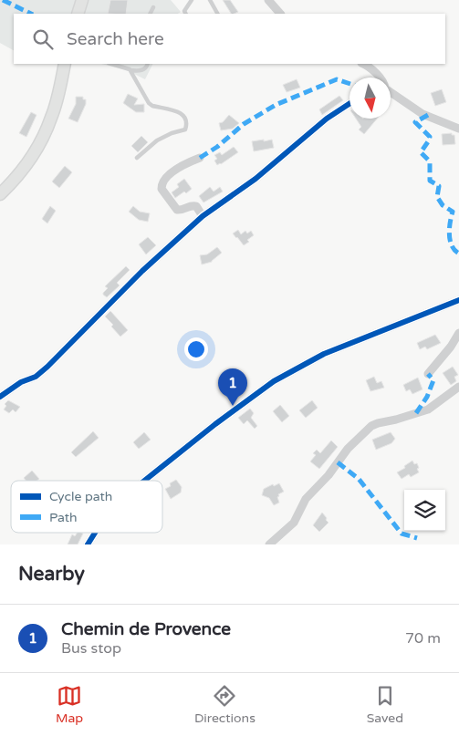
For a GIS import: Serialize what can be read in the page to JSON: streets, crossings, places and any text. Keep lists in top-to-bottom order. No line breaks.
{"legend":["Cycle path","Path"],"north":"bottom","page":{"search":"Search here","pins":"1","heading":"Nearby","list":[{"mark":"1","name":"Chemin de Provence","note":"Bus stop","value":"70 m"}],"nav":["Map","Directions","Saved"]}}
